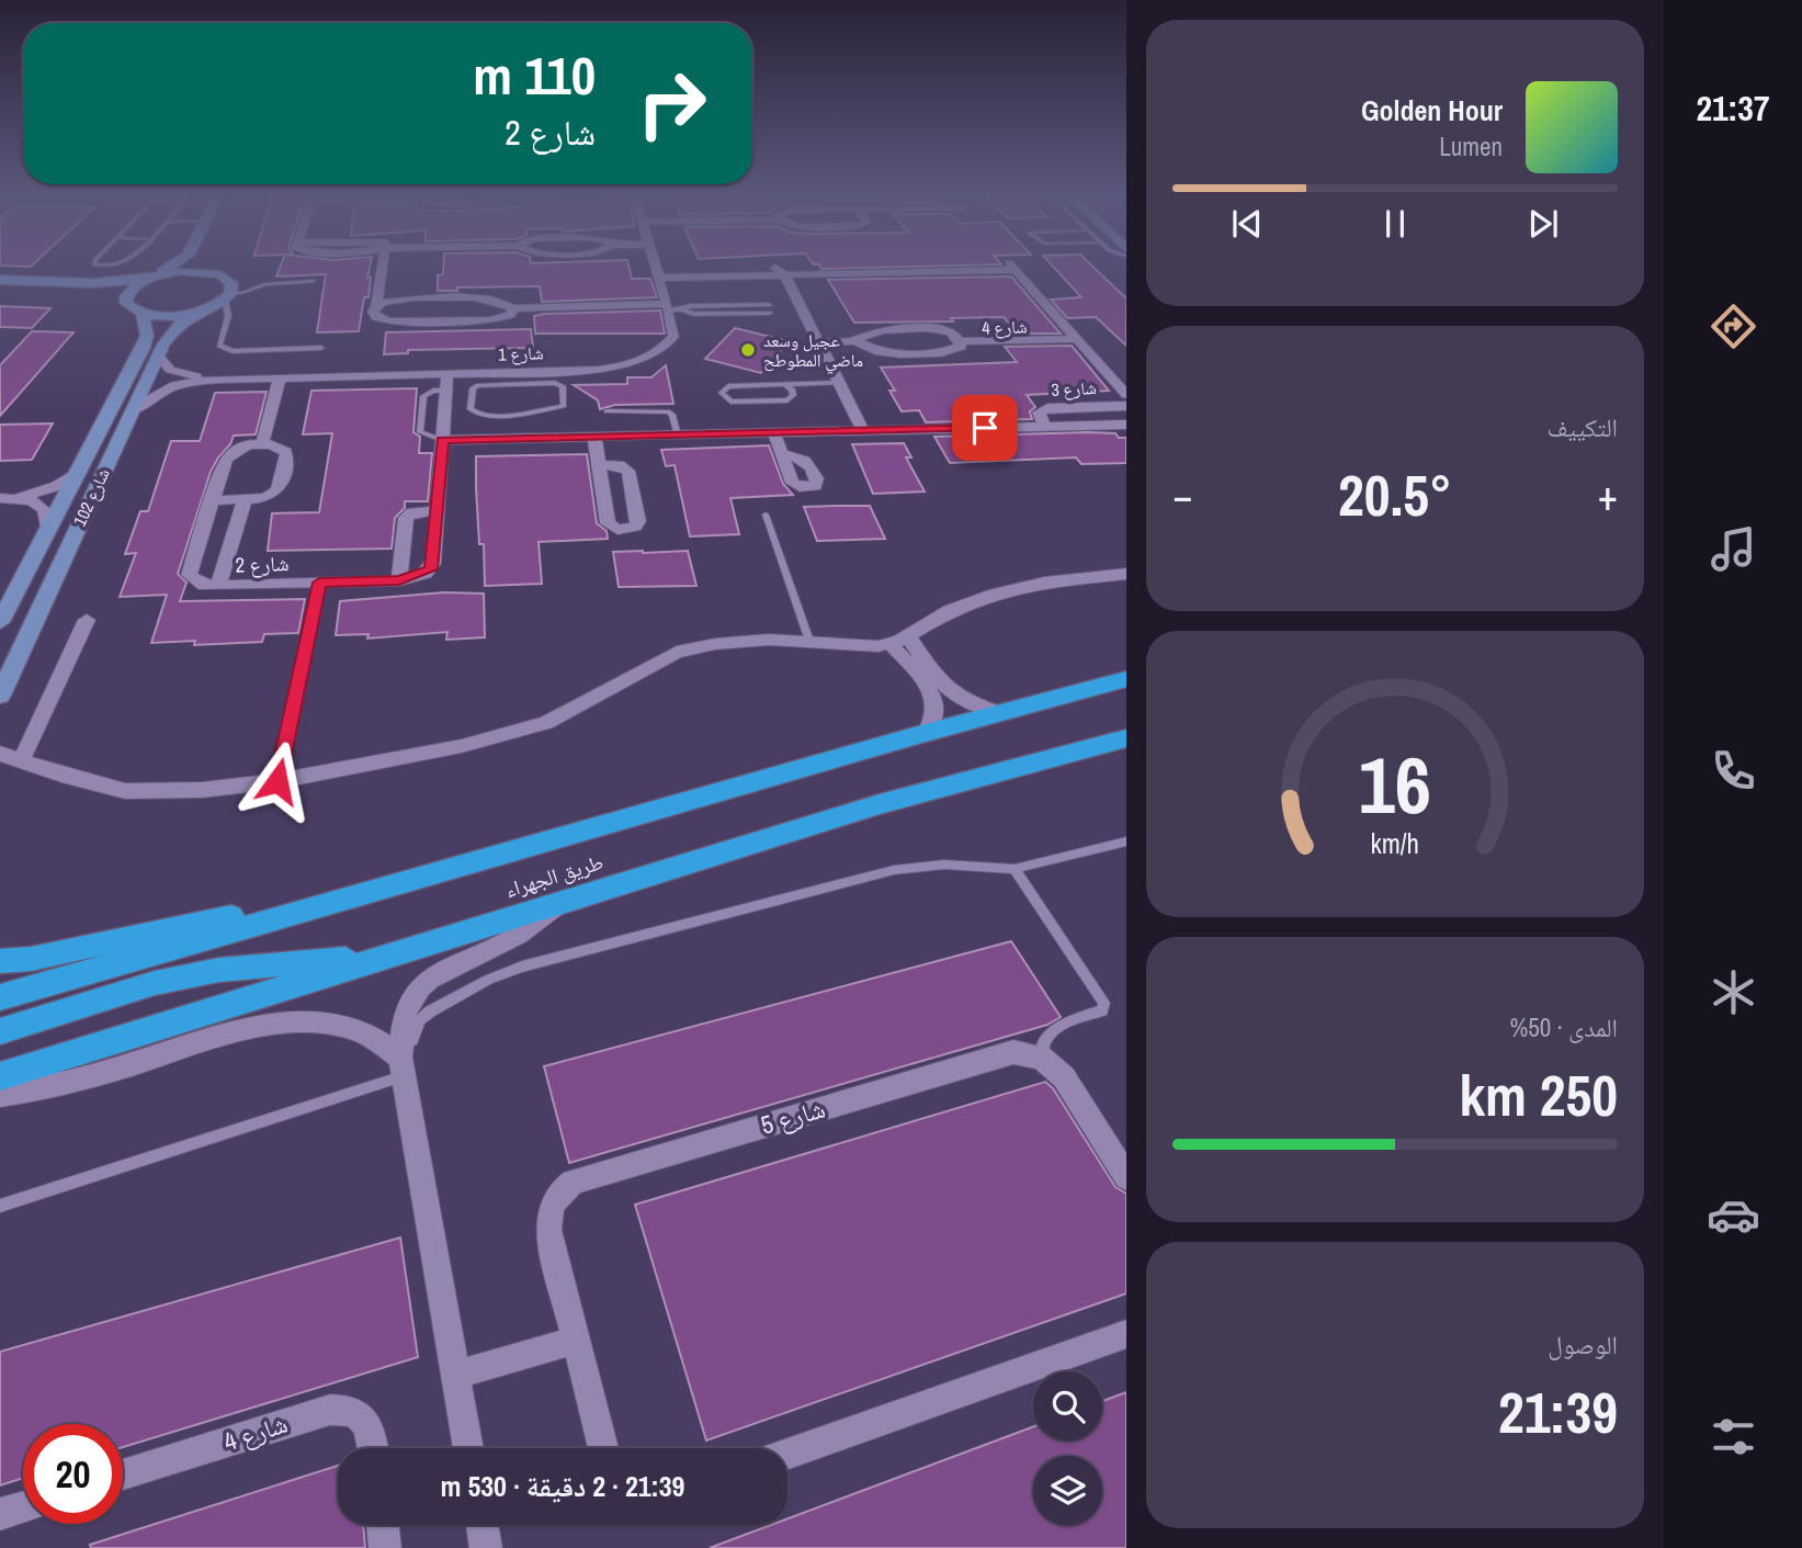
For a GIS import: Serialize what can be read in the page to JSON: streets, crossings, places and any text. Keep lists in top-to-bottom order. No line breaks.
{"streets":{"highway":["طريق الجهراء"],"street":["شارع 4","شارع 1","شارع 3","شارع 102","شارع 2","شارع 5"]},"crossings":[["شارع 4","شارع 3"],["شارع 1","شارع 3"],["شارع 1","شارع 102"],["شارع 1","شارع 2"],["شارع 3","شارع 2"]],"places":["عجيل وسعد ماضي المطوطح"],"page":{"tabs":"21:37","turn":["110 m","شارع 2"],"song":["Golden Hour","Lumen"],"tile":["التكييف",["المدى · 50%","250 km"],["الوصول","21:39"]],"heat":["−","20.5°","+"],"limit":"20","trip":"21:39 · 2 دقيقة · 530 m","gauge":["16","km/h"]}}
